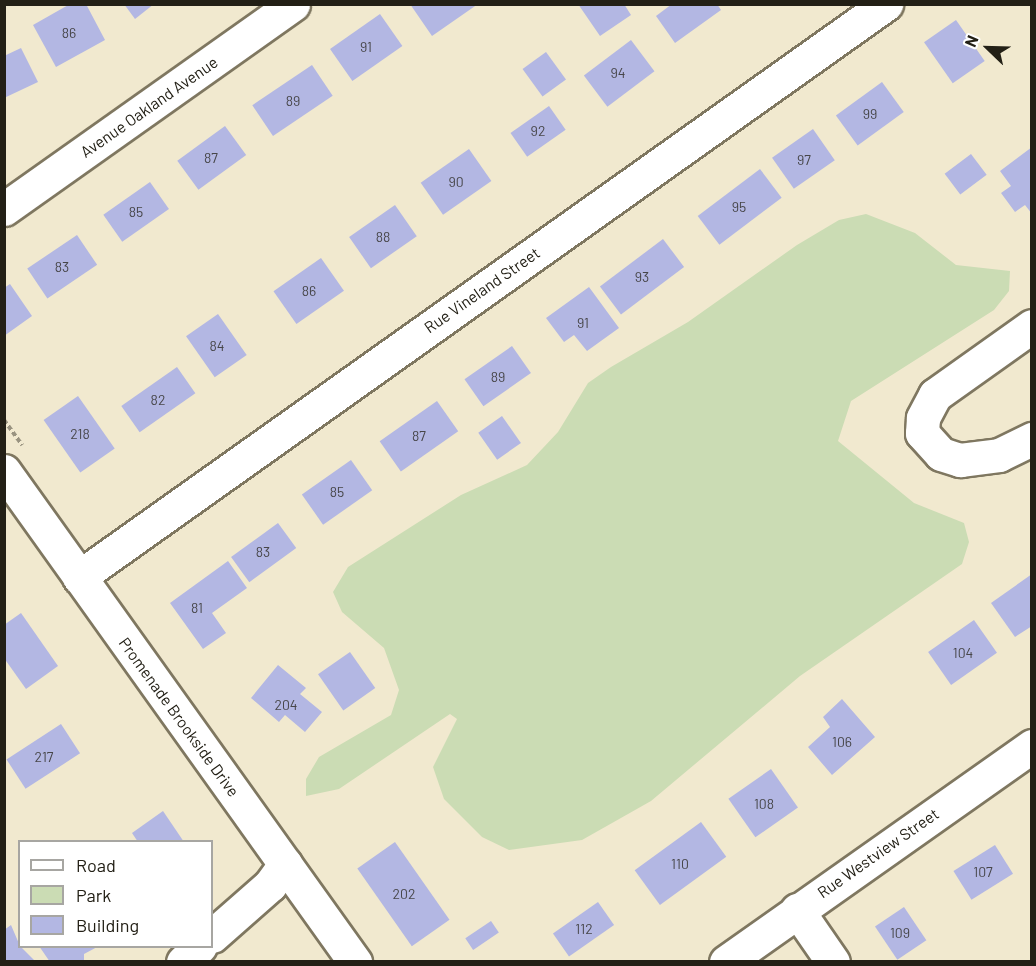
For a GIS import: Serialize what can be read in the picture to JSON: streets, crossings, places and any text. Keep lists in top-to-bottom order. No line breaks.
{"streets":{"street":["Avenue Oakland Avenue","Rue Vineland Street","Promenade Brookside Drive","Rue Westview Street"]},"crossings":[["Rue Vineland Street","Promenade Brookside Drive"]],"house_numbers":["86","91","94","89","99","92","87","97","90","95","85","88","83","93","86","91","84","89","82","218","87","85","83","81","104","204","106","217","108","110","107","202","112","109"],"legend":["Road","Park","Building"],"north":"top left"}
